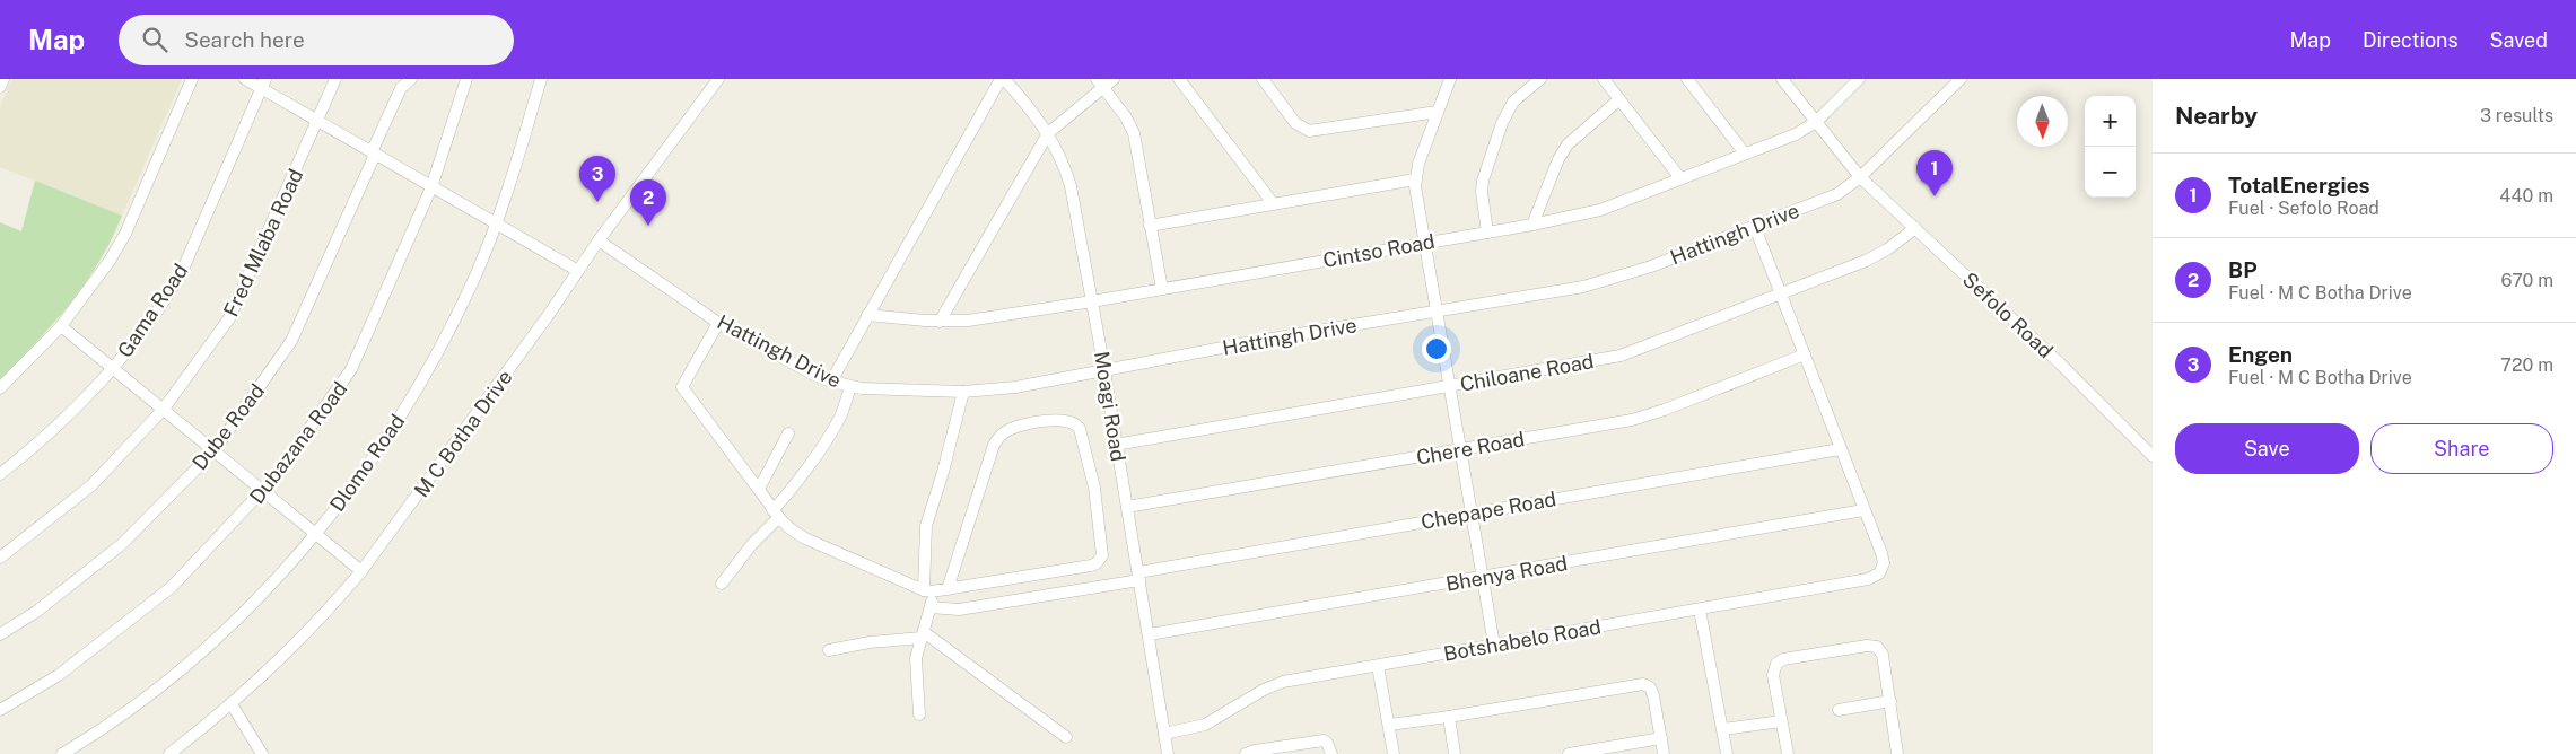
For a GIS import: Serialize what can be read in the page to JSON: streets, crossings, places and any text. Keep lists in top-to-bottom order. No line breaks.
{"streets":{"street":["Hattingh Drive","Fred Mlaba Road","Cintso Road","Gama Road","Sefolo Road","Chiloane Road","Moagi Road","Dube Road","M C Botha Drive","Dubazana Road","Chere Road","Dlomo Road","Chepape Road","Bhenya Road","Botshabelo Road"]},"crossings":[["Hattingh Drive","Sefolo Road"],["Hattingh Drive","Moagi Road"],["Hattingh Drive","M C Botha Drive"],["Cintso Road","Sefolo Road"],["Cintso Road","Moagi Road"],["Sefolo Road","Chiloane Road"],["Chiloane Road","Moagi Road"],["Moagi Road","Chere Road"],["Moagi Road","Chepape Road"],["Moagi Road","Bhenya Road"],["Moagi Road","Botshabelo Road"],["Bhenya Road","Botshabelo Road"]],"north":"bottom","page":{"header":"Map","search":"Search here","nav":["Map","Directions","Saved"],"heading":["Nearby","3 results"],"map_buttons":["+","−"],"pins":["1","3","2"],"list":[{"mark":"1","name":"TotalEnergies","note":"Fuel · Sefolo Road","value":"440 m"},{"mark":"2","name":"BP","note":"Fuel · M C Botha Drive","value":"670 m"},{"mark":"3","name":"Engen","note":"Fuel · M C Botha Drive","value":"720 m"}],"buttons":["Save","Share"]}}
